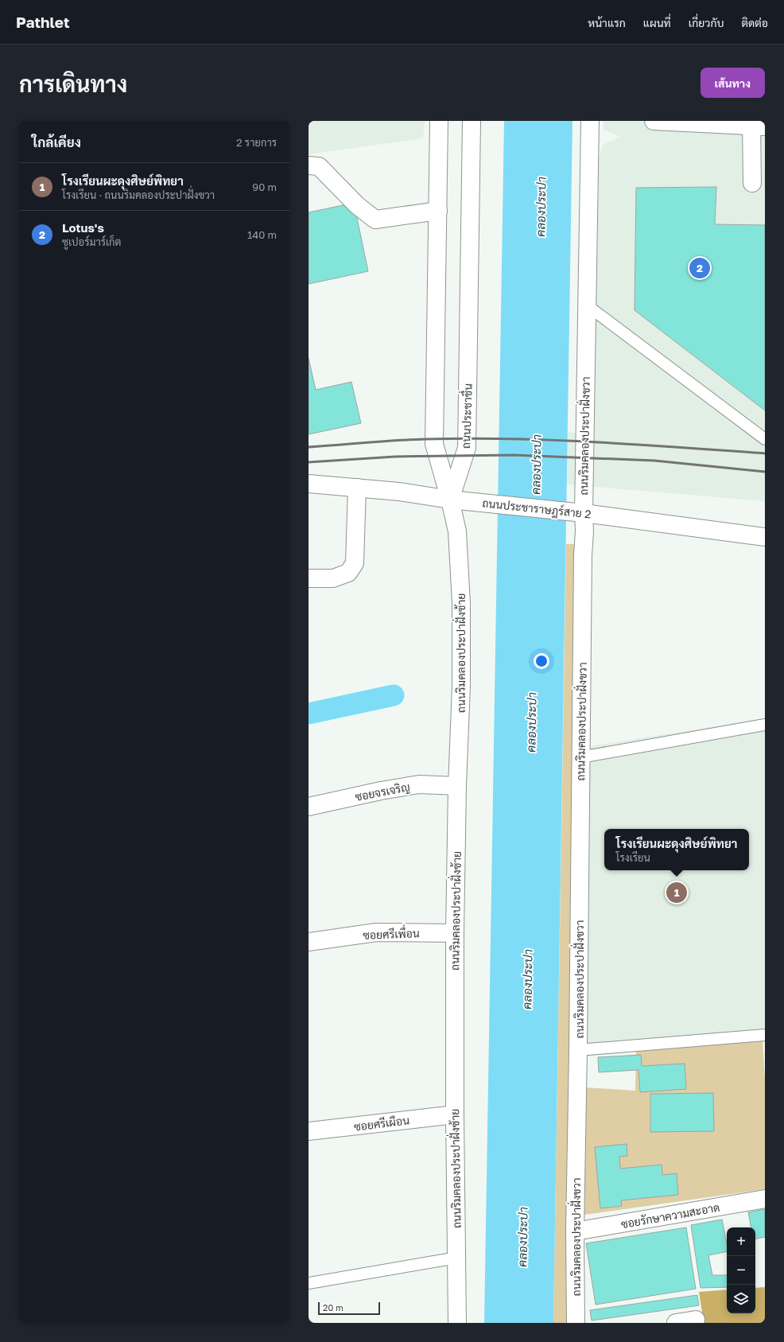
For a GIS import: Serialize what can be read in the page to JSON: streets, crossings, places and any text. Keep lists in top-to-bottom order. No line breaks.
{"streets":{"street":["ถนนประชาชื่น","ถนนริมคลองประปาฝั่งขวา","ถนนประชาราษฎร์สาย 2","ถนนริมคลองประปาฝั่งซ้าย","ซอยจรเจริญ","ซอยศรีเพื่อน","ซอยศรีเผือน","ซอยรักษาความสะอาด"]},"crossings":[["ถนนประชาชื่น","ถนนประชาราษฎร์สาย 2"],["ถนนประชาชื่น","ถนนริมคลองประปาฝั่งซ้าย"],["ถนนริมคลองประปาฝั่งขวา","ถนนประชาราษฎร์สาย 2"],["ถนนริมคลองประปาฝั่งขวา","ซอยรักษาความสะอาด"],["ถนนประชาราษฎร์สาย 2","ถนนริมคลองประปาฝั่งซ้าย"],["ถนนริมคลองประปาฝั่งซ้าย","ซอยจรเจริญ"],["ถนนริมคลองประปาฝั่งซ้าย","ซอยศรีเพื่อน"],["ถนนริมคลองประปาฝั่งซ้าย","ซอยศรีเผือน"]],"water":["คลองประปา"],"scale_bar":"20 m","page":{"header":"Pathlet","nav":["หน้าแรก","แผนที่","เกี่ยวกับ","ติดต่อ"],"buttons":"เส้นทาง","title":"การเดินทาง","heading":["ใกล้เคียง","2 รายการ"],"list":[{"mark":"1","name":"โรงเรียนผะดุงศิษย์พิทยา","note":"โรงเรียน · ถนนริมคลองประปาฝั่งขวา","value":"90 m"},{"mark":"2","name":"Lotus's","note":"ซูเปอร์มาร์เก็ต","value":"140 m"}],"pins":["2","1"],"popup":["โรงเรียนผะดุงศิษย์พิทยา","โรงเรียน"],"map_buttons":["+","−"],"scale":"20 m"}}
